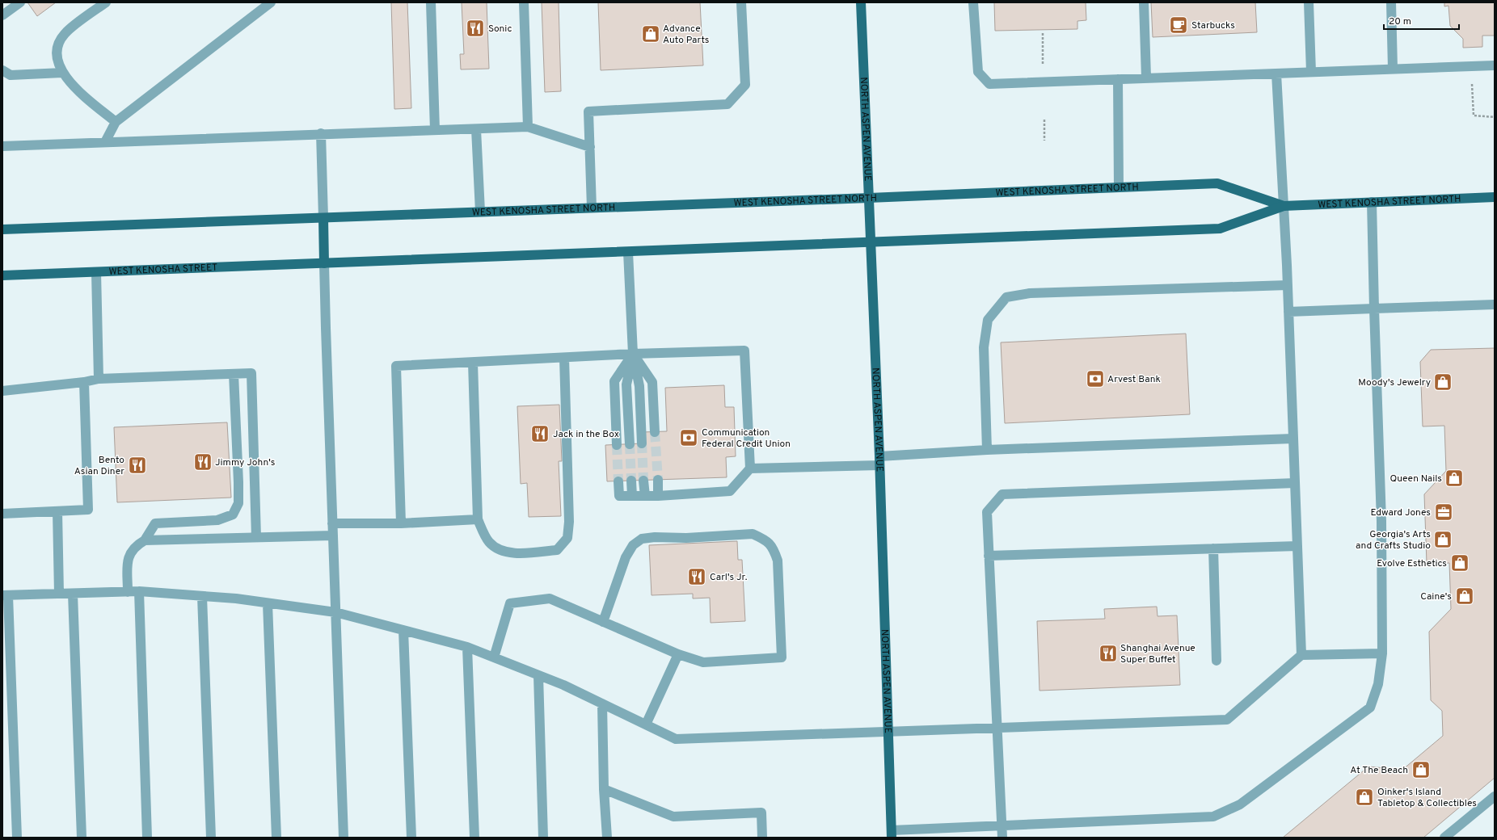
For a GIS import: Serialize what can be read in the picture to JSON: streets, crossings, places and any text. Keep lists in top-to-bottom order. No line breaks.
{"streets":{"main road":["NORTH ASPEN AVENUE","WEST KENOSHA STREET NORTH","WEST KENOSHA STREET"]},"crossings":[["NORTH ASPEN AVENUE","WEST KENOSHA STREET NORTH"],["WEST KENOSHA STREET NORTH","WEST KENOSHA STREET"]],"places":{"cafe":["Starbucks"],"restaurant":["Sonic","Jack in the Box","Jimmy John's","Bento Asian Diner","Carl's Jr.","Shanghai Avenue Super Buffet"],"shop":["Advance Auto Parts","Moody's Jewelry","Queen Nails","Georgia's Arts and Crafts Studio","Evolve Esthetics","Caine's","At The Beach","Oinker's Island Tabletop & Collectibles"],"bank":["Arvest Bank","Communication Federal Credit Union"],"office":["Edward Jones"]},"scale_bar":"20 m"}
